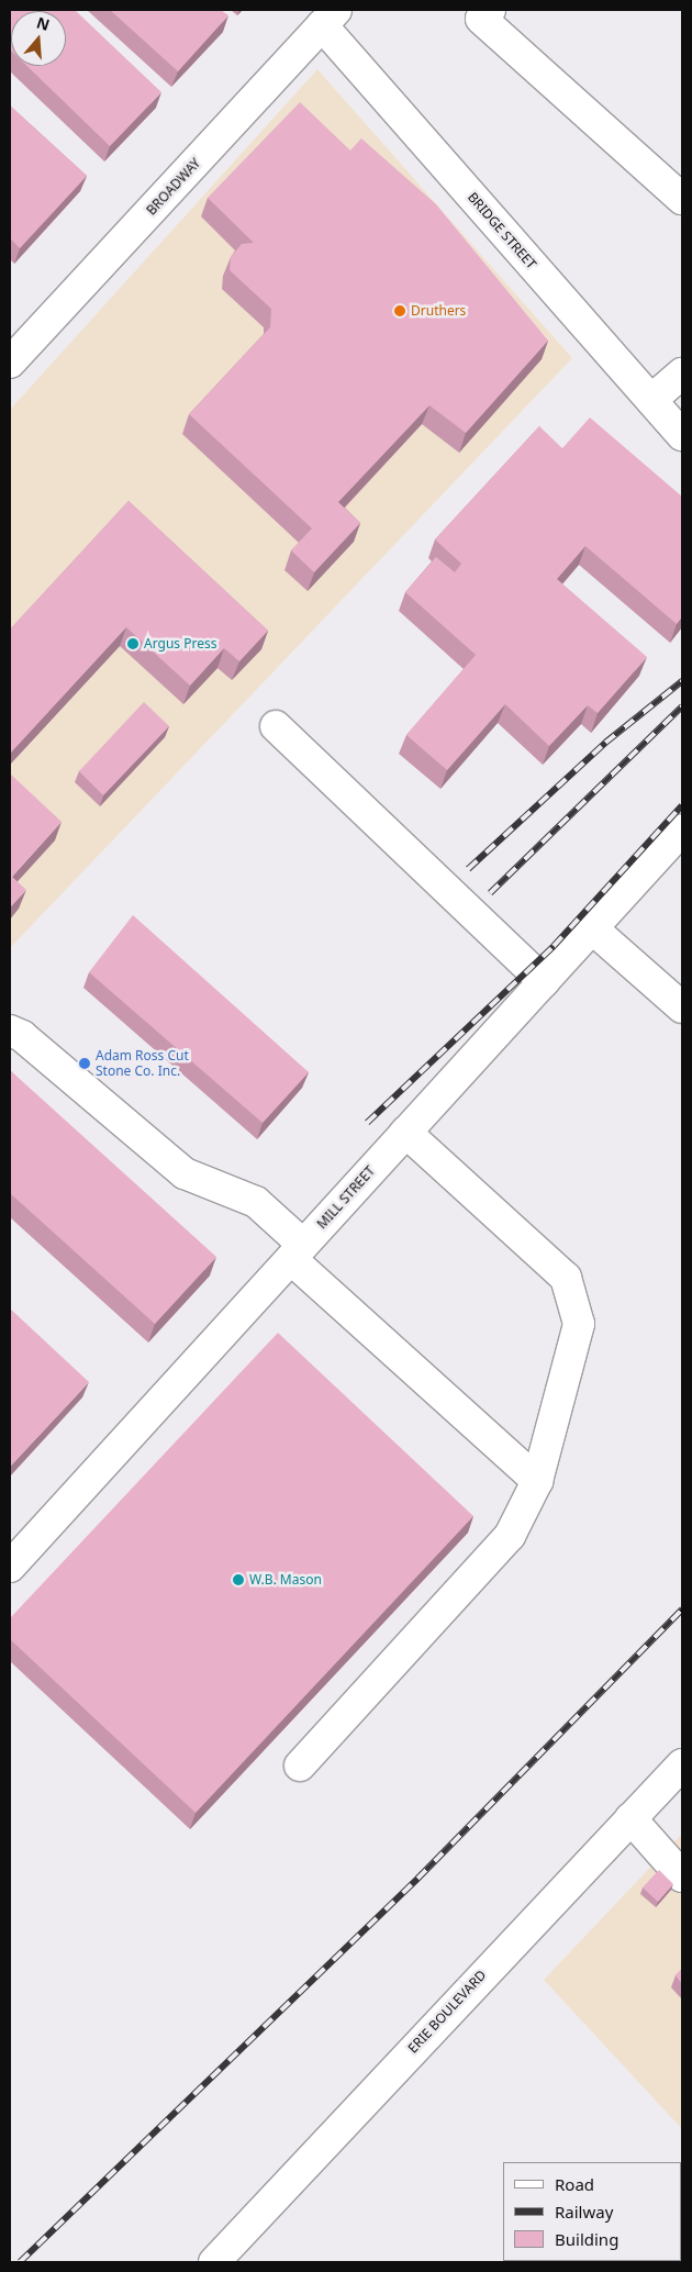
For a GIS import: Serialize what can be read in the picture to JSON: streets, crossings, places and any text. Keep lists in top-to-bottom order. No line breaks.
{"streets":{"street":["BROADWAY","BRIDGE STREET","MILL STREET","ERIE BOULEVARD"]},"crossings":[["BROADWAY","BRIDGE STREET"]],"places":["Druthers","Argus Press","Adam Ross Cut Stone Co. Inc.","W.B. Mason"],"legend":["Road","Railway","Building"],"north":"top"}
